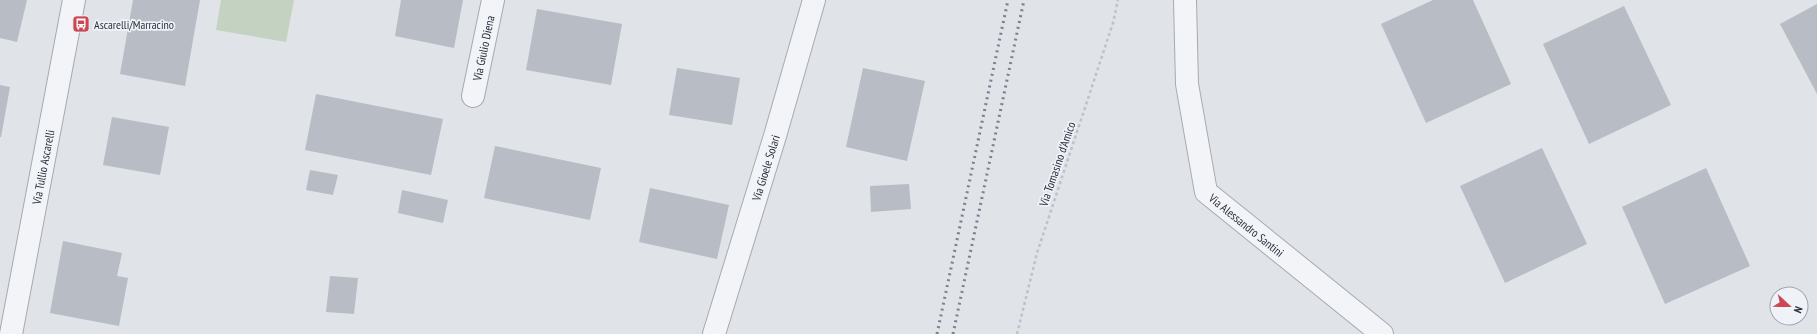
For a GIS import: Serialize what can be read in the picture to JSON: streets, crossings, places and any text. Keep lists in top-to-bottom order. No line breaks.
{"streets":{"street":["Via Giulio Diena","Via Tullio Ascarelli","Via Gioele Solari","Via Alessandro Santini"],"path":["Via Tomasino d'Amico"]},"places":{"bus stop":["Ascarelli/Marracino"]},"north":"right"}
